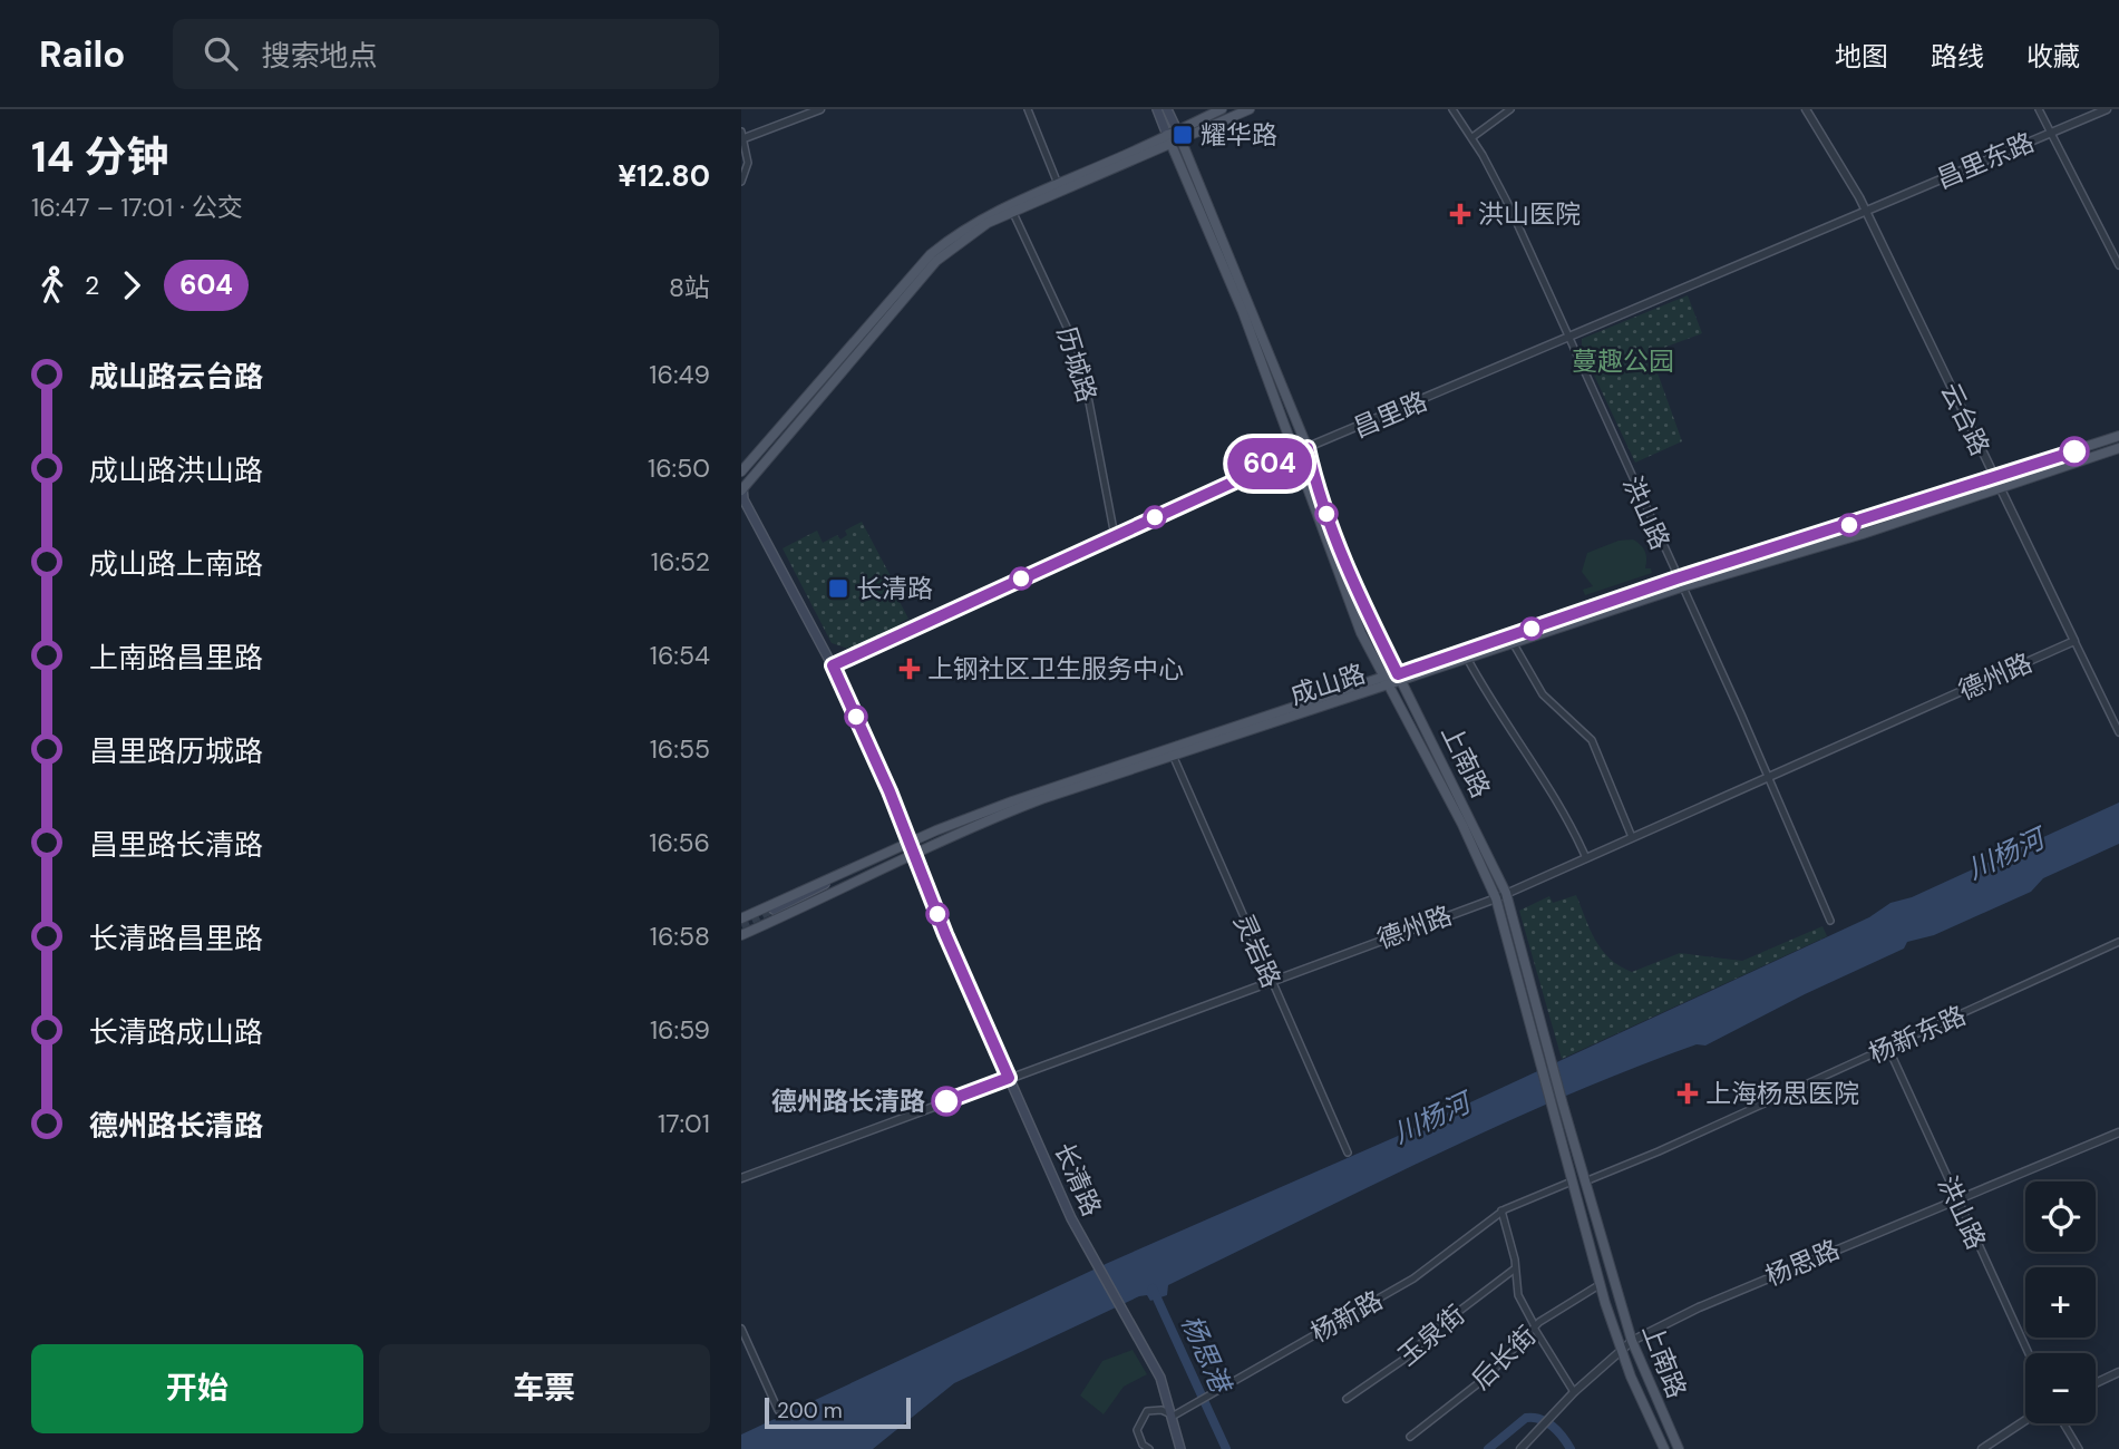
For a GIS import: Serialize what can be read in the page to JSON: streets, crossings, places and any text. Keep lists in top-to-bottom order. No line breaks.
{"streets":{"main road":["成山路","上南路","长清路"],"street":["昌里东路","历城路","昌里路","云台路","洪山路","德州路","灵岩路","杨新东路","杨思路","杨新路","玉泉街","后长街"]},"crossings":[["昌里东路","昌里路"],["昌里东路","云台路"],["历城路","昌里路"],["昌里路","云台路"],["昌里路","洪山路"],["昌里路","上南路"],["昌里路","长清路"],["云台路","德州路"],["云台路","成山路"],["洪山路","德州路"],["洪山路","成山路"],["洪山路","杨新东路"],["洪山路","杨思路"],["德州路","上南路"],["德州路","灵岩路"],["德州路","长清路"],["成山路","上南路"],["成山路","灵岩路"],["成山路","长清路"],["上南路","杨新东路"],["上南路","杨思路"],["上南路","杨新路"],["上南路","后长街"],["长清路","杨新路"]],"water":["川杨河","杨思港"],"parks":["蔓趣公园"],"places":{"transit":["耀华路","长清路"],"health":["洪山医院","上钢社区卫生服务中心","上海杨思医院"],"other":["德州路长清路"]},"lines":["bus line 604"],"scale_bar":"200 m","page":{"header":"Railo","search":"搜索地点","nav":["地图","路线","收藏"],"heading":["14 分钟","16:47 – 17:01 · 公交","¥12.80"],"on_map":"604","legs":["2","604","8站"],"list":[{"name":"成山路云台路","value":"16:49"},{"name":"成山路洪山路","value":"16:50"},{"name":"成山路上南路","value":"16:52"},{"name":"上南路昌里路","value":"16:54"},{"name":"昌里路历城路","value":"16:55"},{"name":"昌里路长清路","value":"16:56"},{"name":"长清路昌里路","value":"16:58"},{"name":"长清路成山路","value":"16:59"},{"name":"德州路长清路","value":"17:01"}],"map_buttons":["+","−"],"buttons":["开始","车票"],"scale":"200 m"}}
